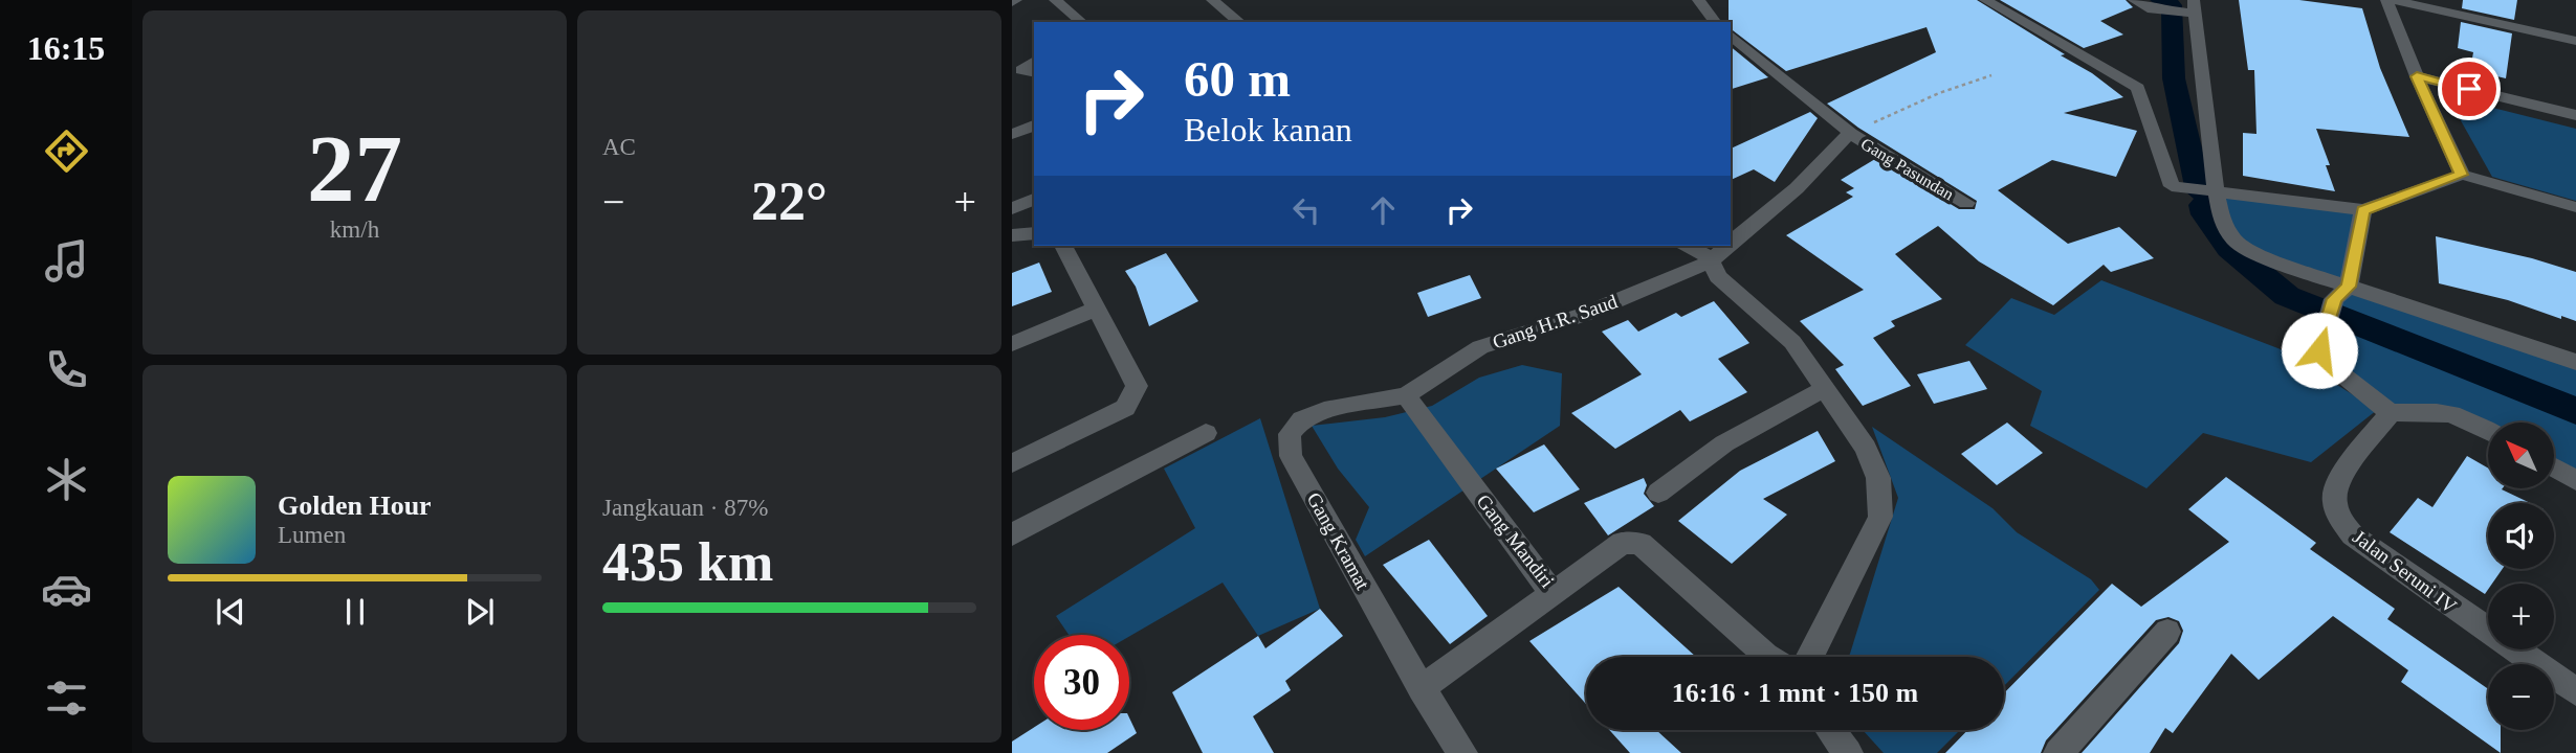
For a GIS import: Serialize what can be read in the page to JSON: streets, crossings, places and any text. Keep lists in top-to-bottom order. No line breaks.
{"streets":{"street":["Gang Pasundan","Gang H.R. Saud","Gang Kramat","Gang Mandiri","Jalan Seruni IV"]},"crossings":[["Gang Pasundan","Gang H.R. Saud"],["Gang H.R. Saud","Gang Kramat"],["Gang H.R. Saud","Gang Mandiri"],["Gang Kramat","Gang Mandiri"]],"north":"top left","page":{"tabs":"16:15","tile":[["27","km/h"],"AC",["Jangkauan · 87%","435 km"]],"turn":["60 m","Belok kanan"],"heat":["−","22°","+"],"map_buttons":["+","−"],"song":["Golden Hour","Lumen"],"limit":"30","trip":"16:16 · 1 mnt · 150 m"}}
